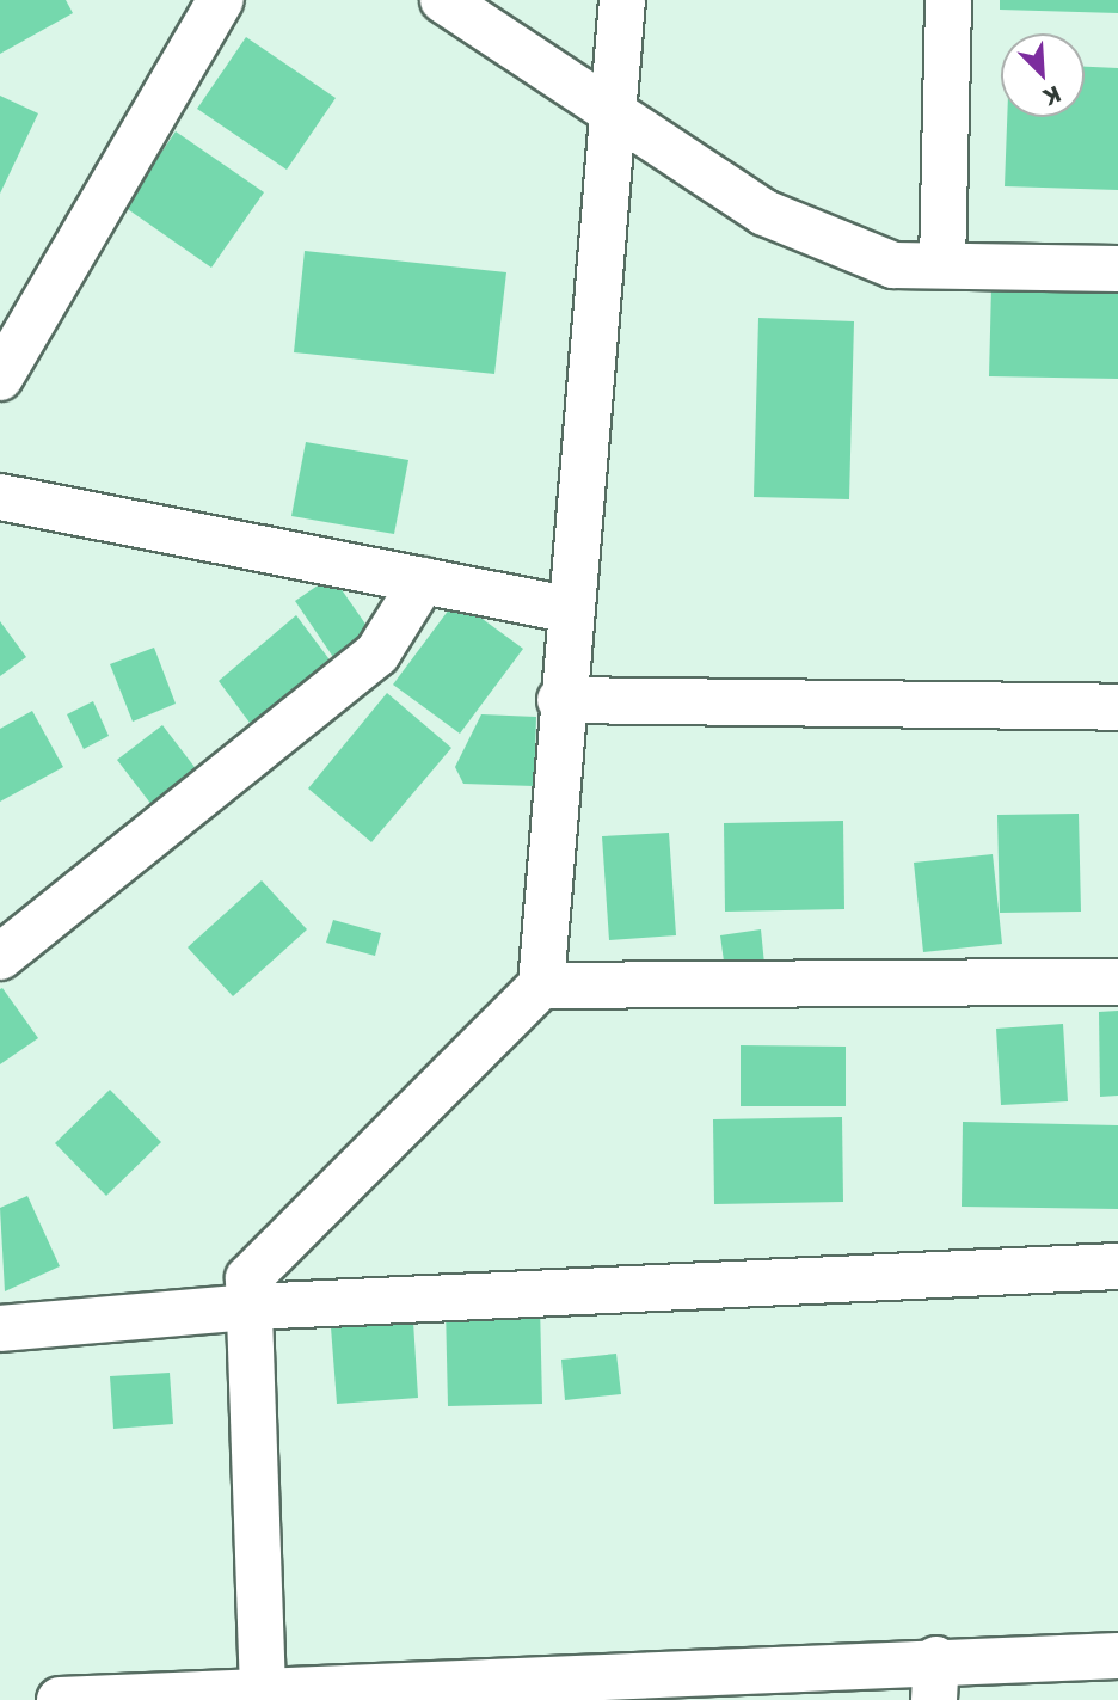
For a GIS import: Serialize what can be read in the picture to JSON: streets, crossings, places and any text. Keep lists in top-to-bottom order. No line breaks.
{"north":"bottom right"}
